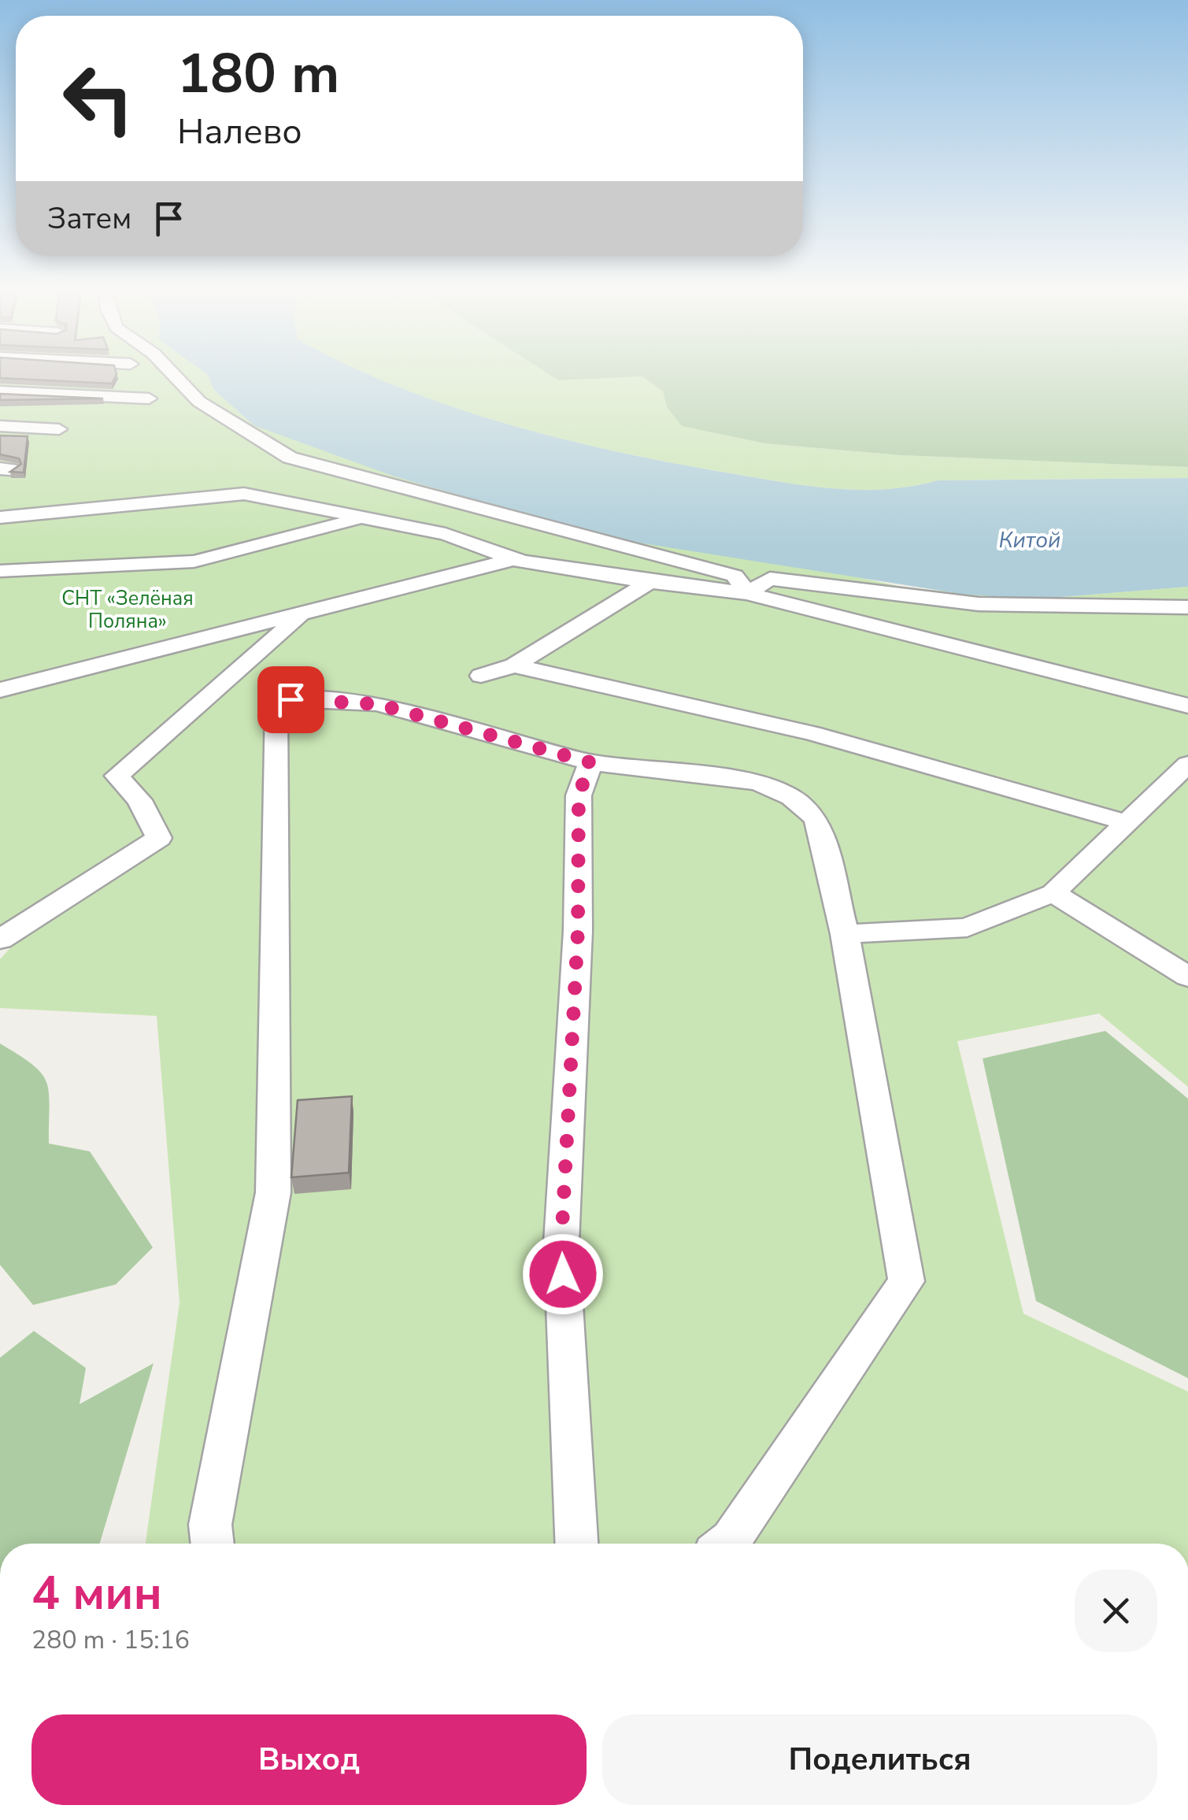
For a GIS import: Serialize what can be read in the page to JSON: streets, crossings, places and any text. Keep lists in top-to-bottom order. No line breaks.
{"water":["Китой"],"parks":["СНТ «Зелёная Поляна»"],"page":{"turn":["180 m","Налево"],"then":"Затем","heading":["4 мин","280 m · 15:16"],"buttons":["Выход","Поделиться"]}}
